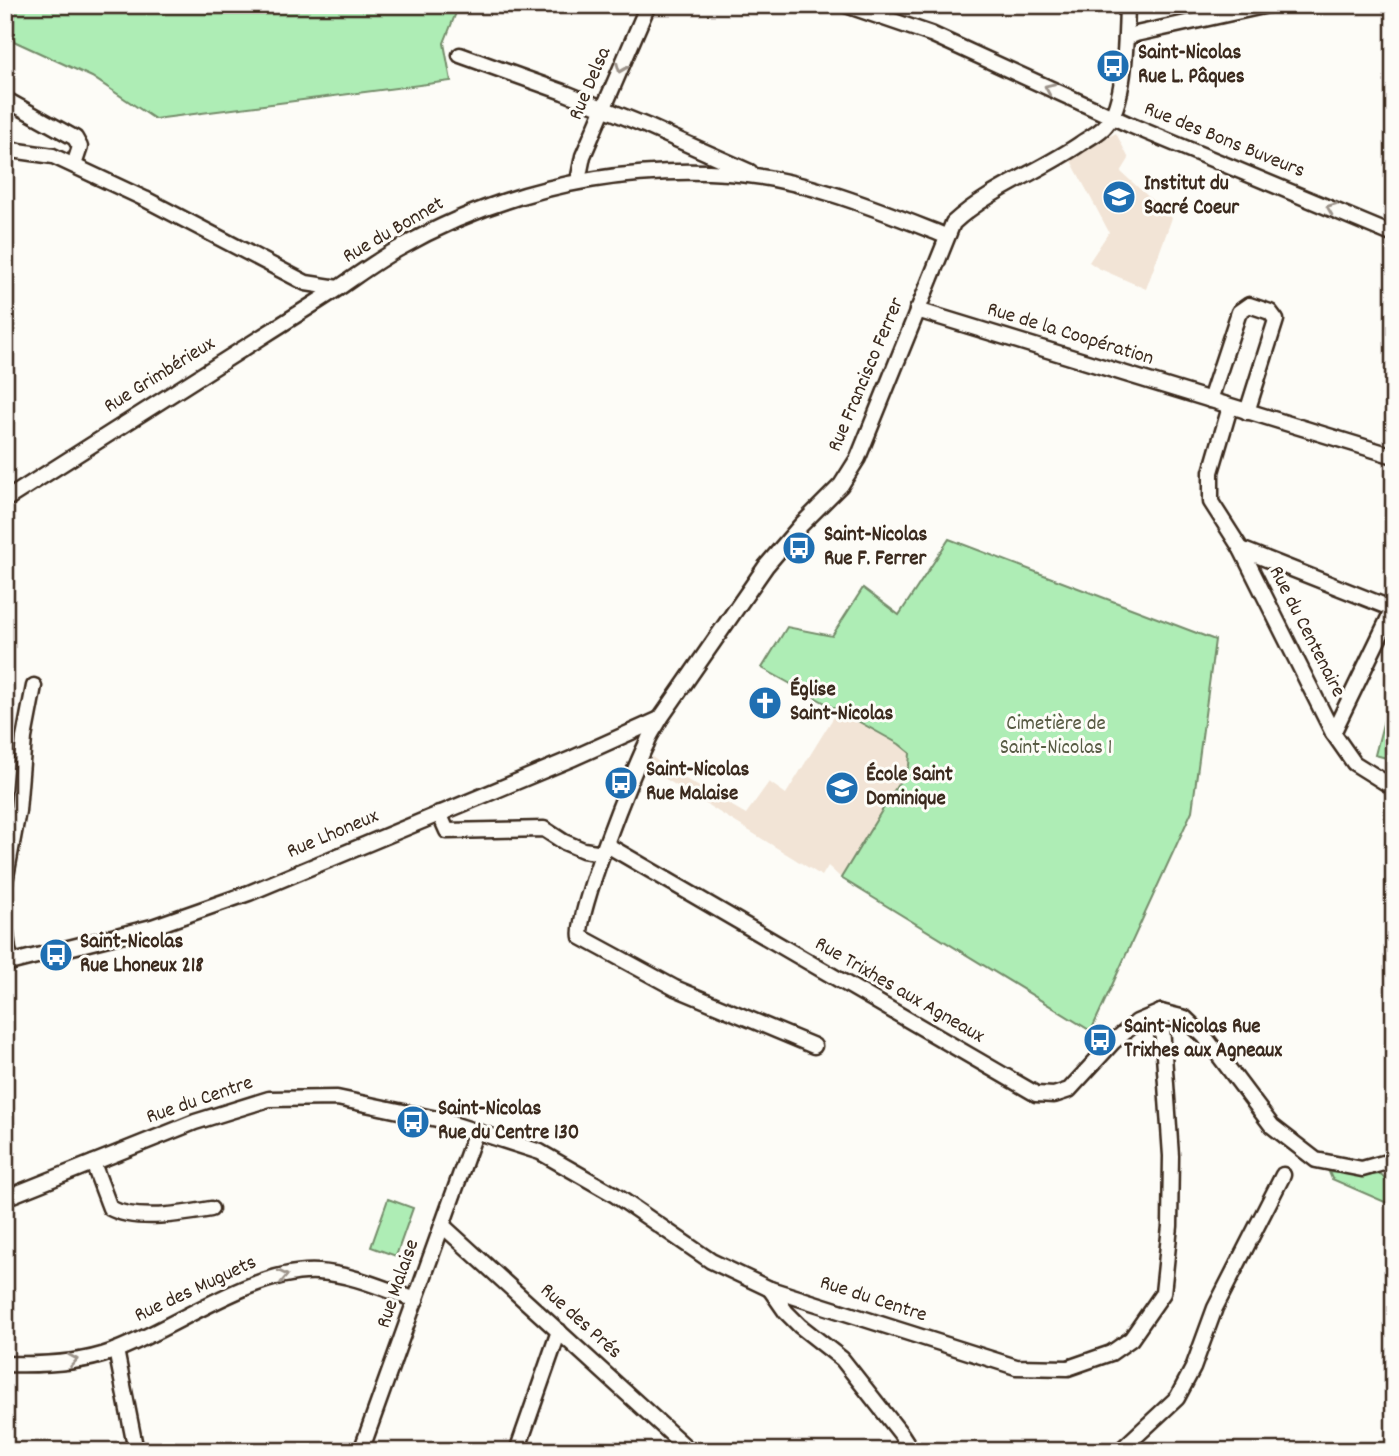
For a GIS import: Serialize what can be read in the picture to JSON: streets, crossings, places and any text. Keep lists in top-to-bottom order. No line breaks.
{"streets":{"street":["Rue Delsa","Rue des Bons Buveurs","Rue du Bonnet","Rue de la Coopération","Rue Francisco Ferrer","Rue Grimbérieux","Rue du Centenaire","Rue Lhoneux","Rue Trixhes aux Agneaux","Rue du Centre","Rue Malaise","Rue des Muguets","Rue des Prés"]},"crossings":[["Rue Delsa","Rue du Bonnet"],["Rue des Bons Buveurs","Rue Francisco Ferrer"],["Rue du Bonnet","Rue Francisco Ferrer"],["Rue du Bonnet","Rue Grimbérieux"],["Rue de la Coopération","Rue Francisco Ferrer"],["Rue de la Coopération","Rue du Centenaire"],["Rue Francisco Ferrer","Rue Lhoneux"],["Rue Lhoneux","Rue Trixhes aux Agneaux"],["Rue Trixhes aux Agneaux","Rue du Centre"],["Rue du Centre","Rue Malaise"],["Rue Malaise","Rue des Muguets"],["Rue Malaise","Rue des Prés"]],"one_way":["Rue Delsa","Rue des Bons Buveurs","Rue des Muguets"],"parks":["Cimetière de Saint-Nicolas 1"],"places":{"bus stop":["Saint-Nicolas Rue L. Pâques","Saint-Nicolas Rue F. Ferrer","Saint-Nicolas Rue Malaise","Saint-Nicolas Rue Lhoneux 218","Saint-Nicolas Rue Trixhes aux Agneaux","Saint-Nicolas Rue du Centre 130"],"school or university":["Institut du Sacré Coeur","École Saint Dominique"],"church":["Église Saint-Nicolas"]}}
